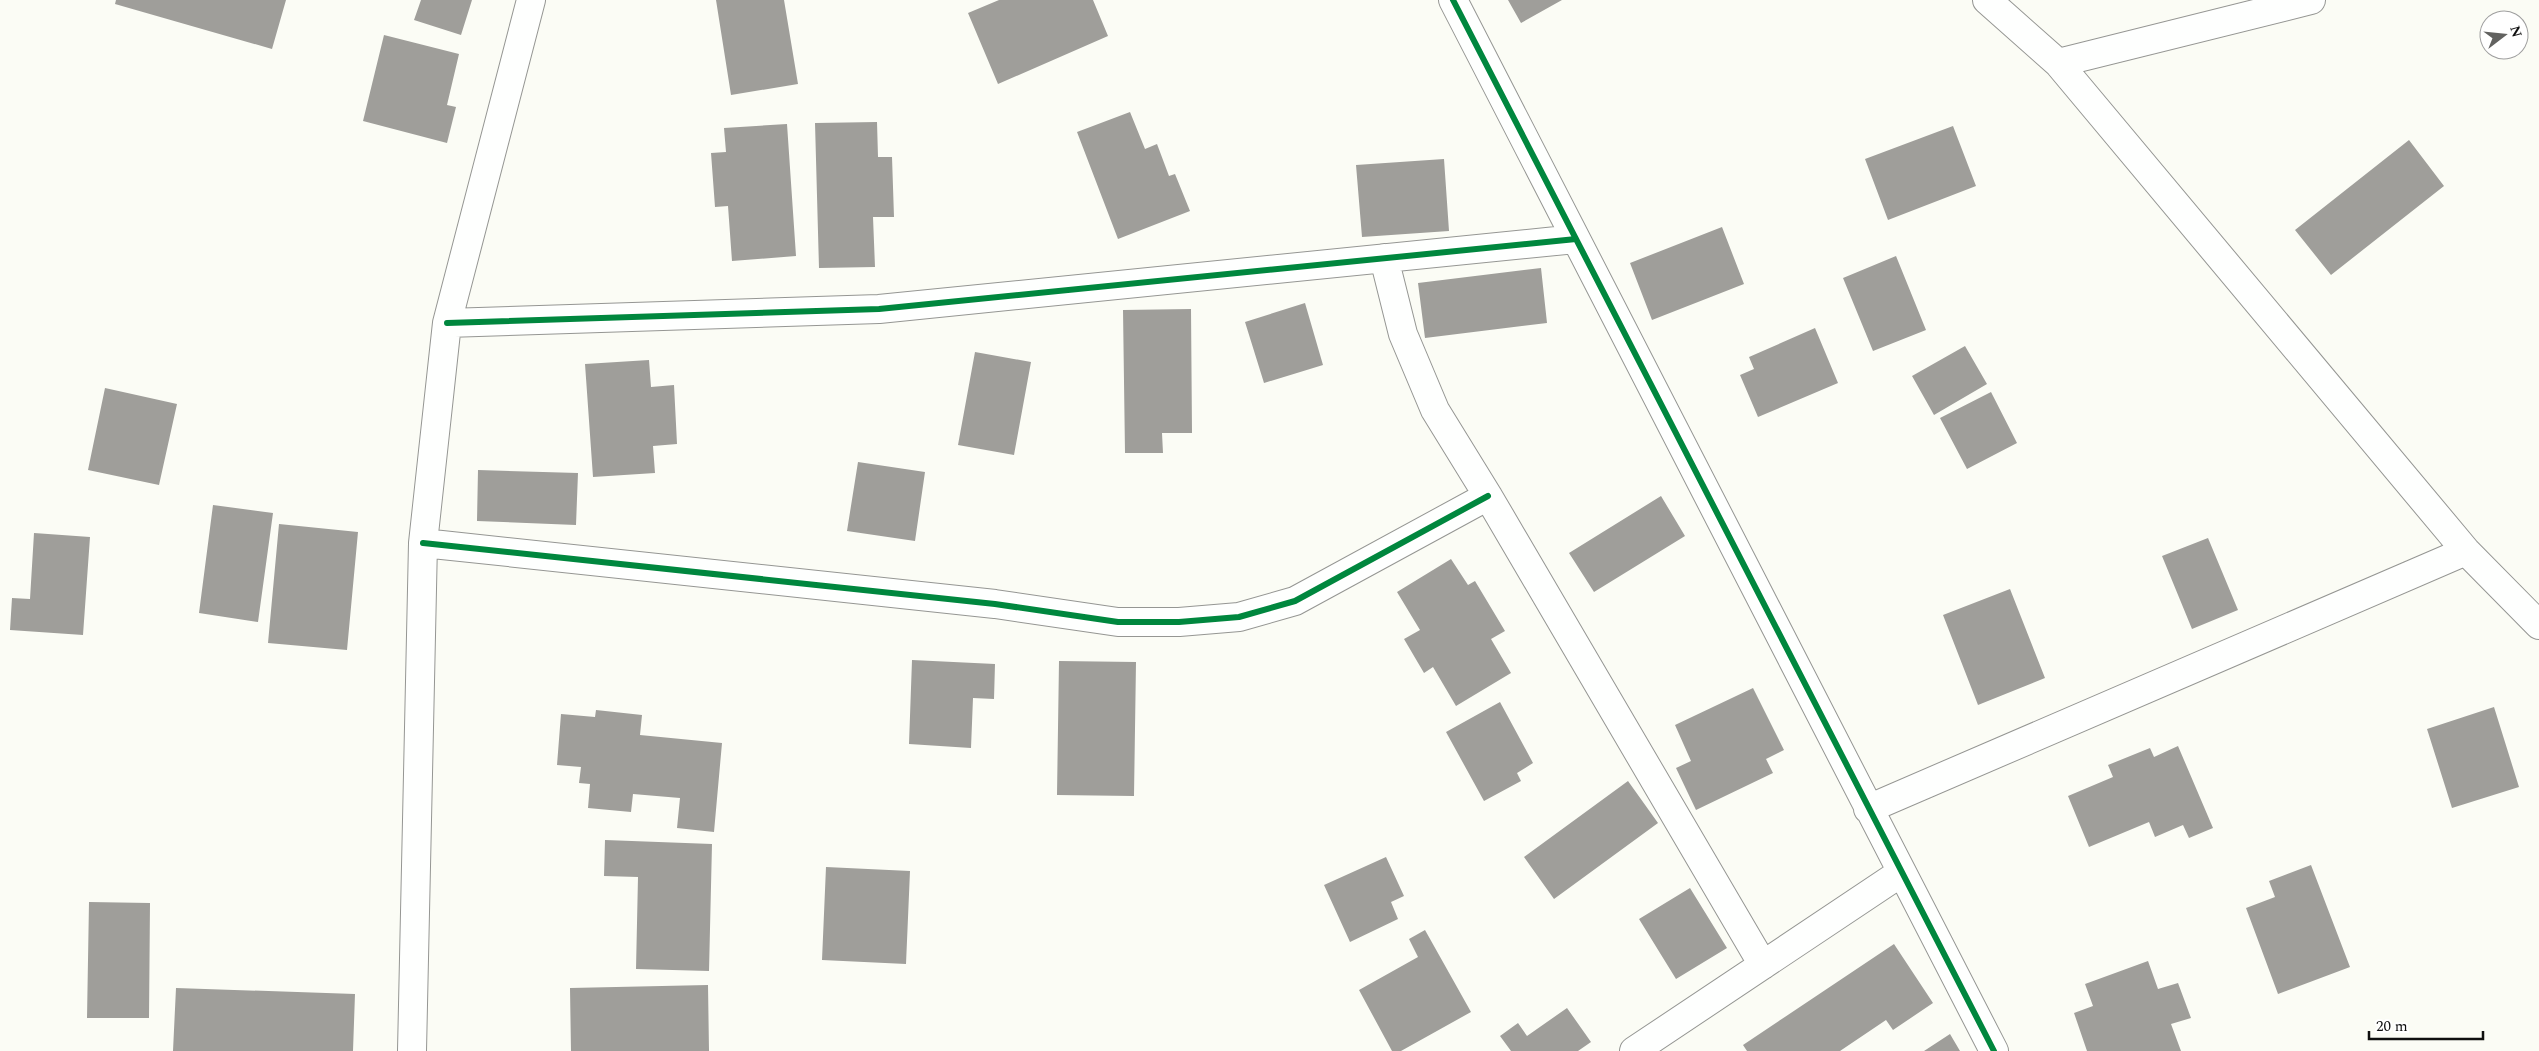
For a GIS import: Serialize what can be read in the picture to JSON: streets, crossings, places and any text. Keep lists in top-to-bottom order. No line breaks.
{"scale_bar":"20 m","north":"right"}
